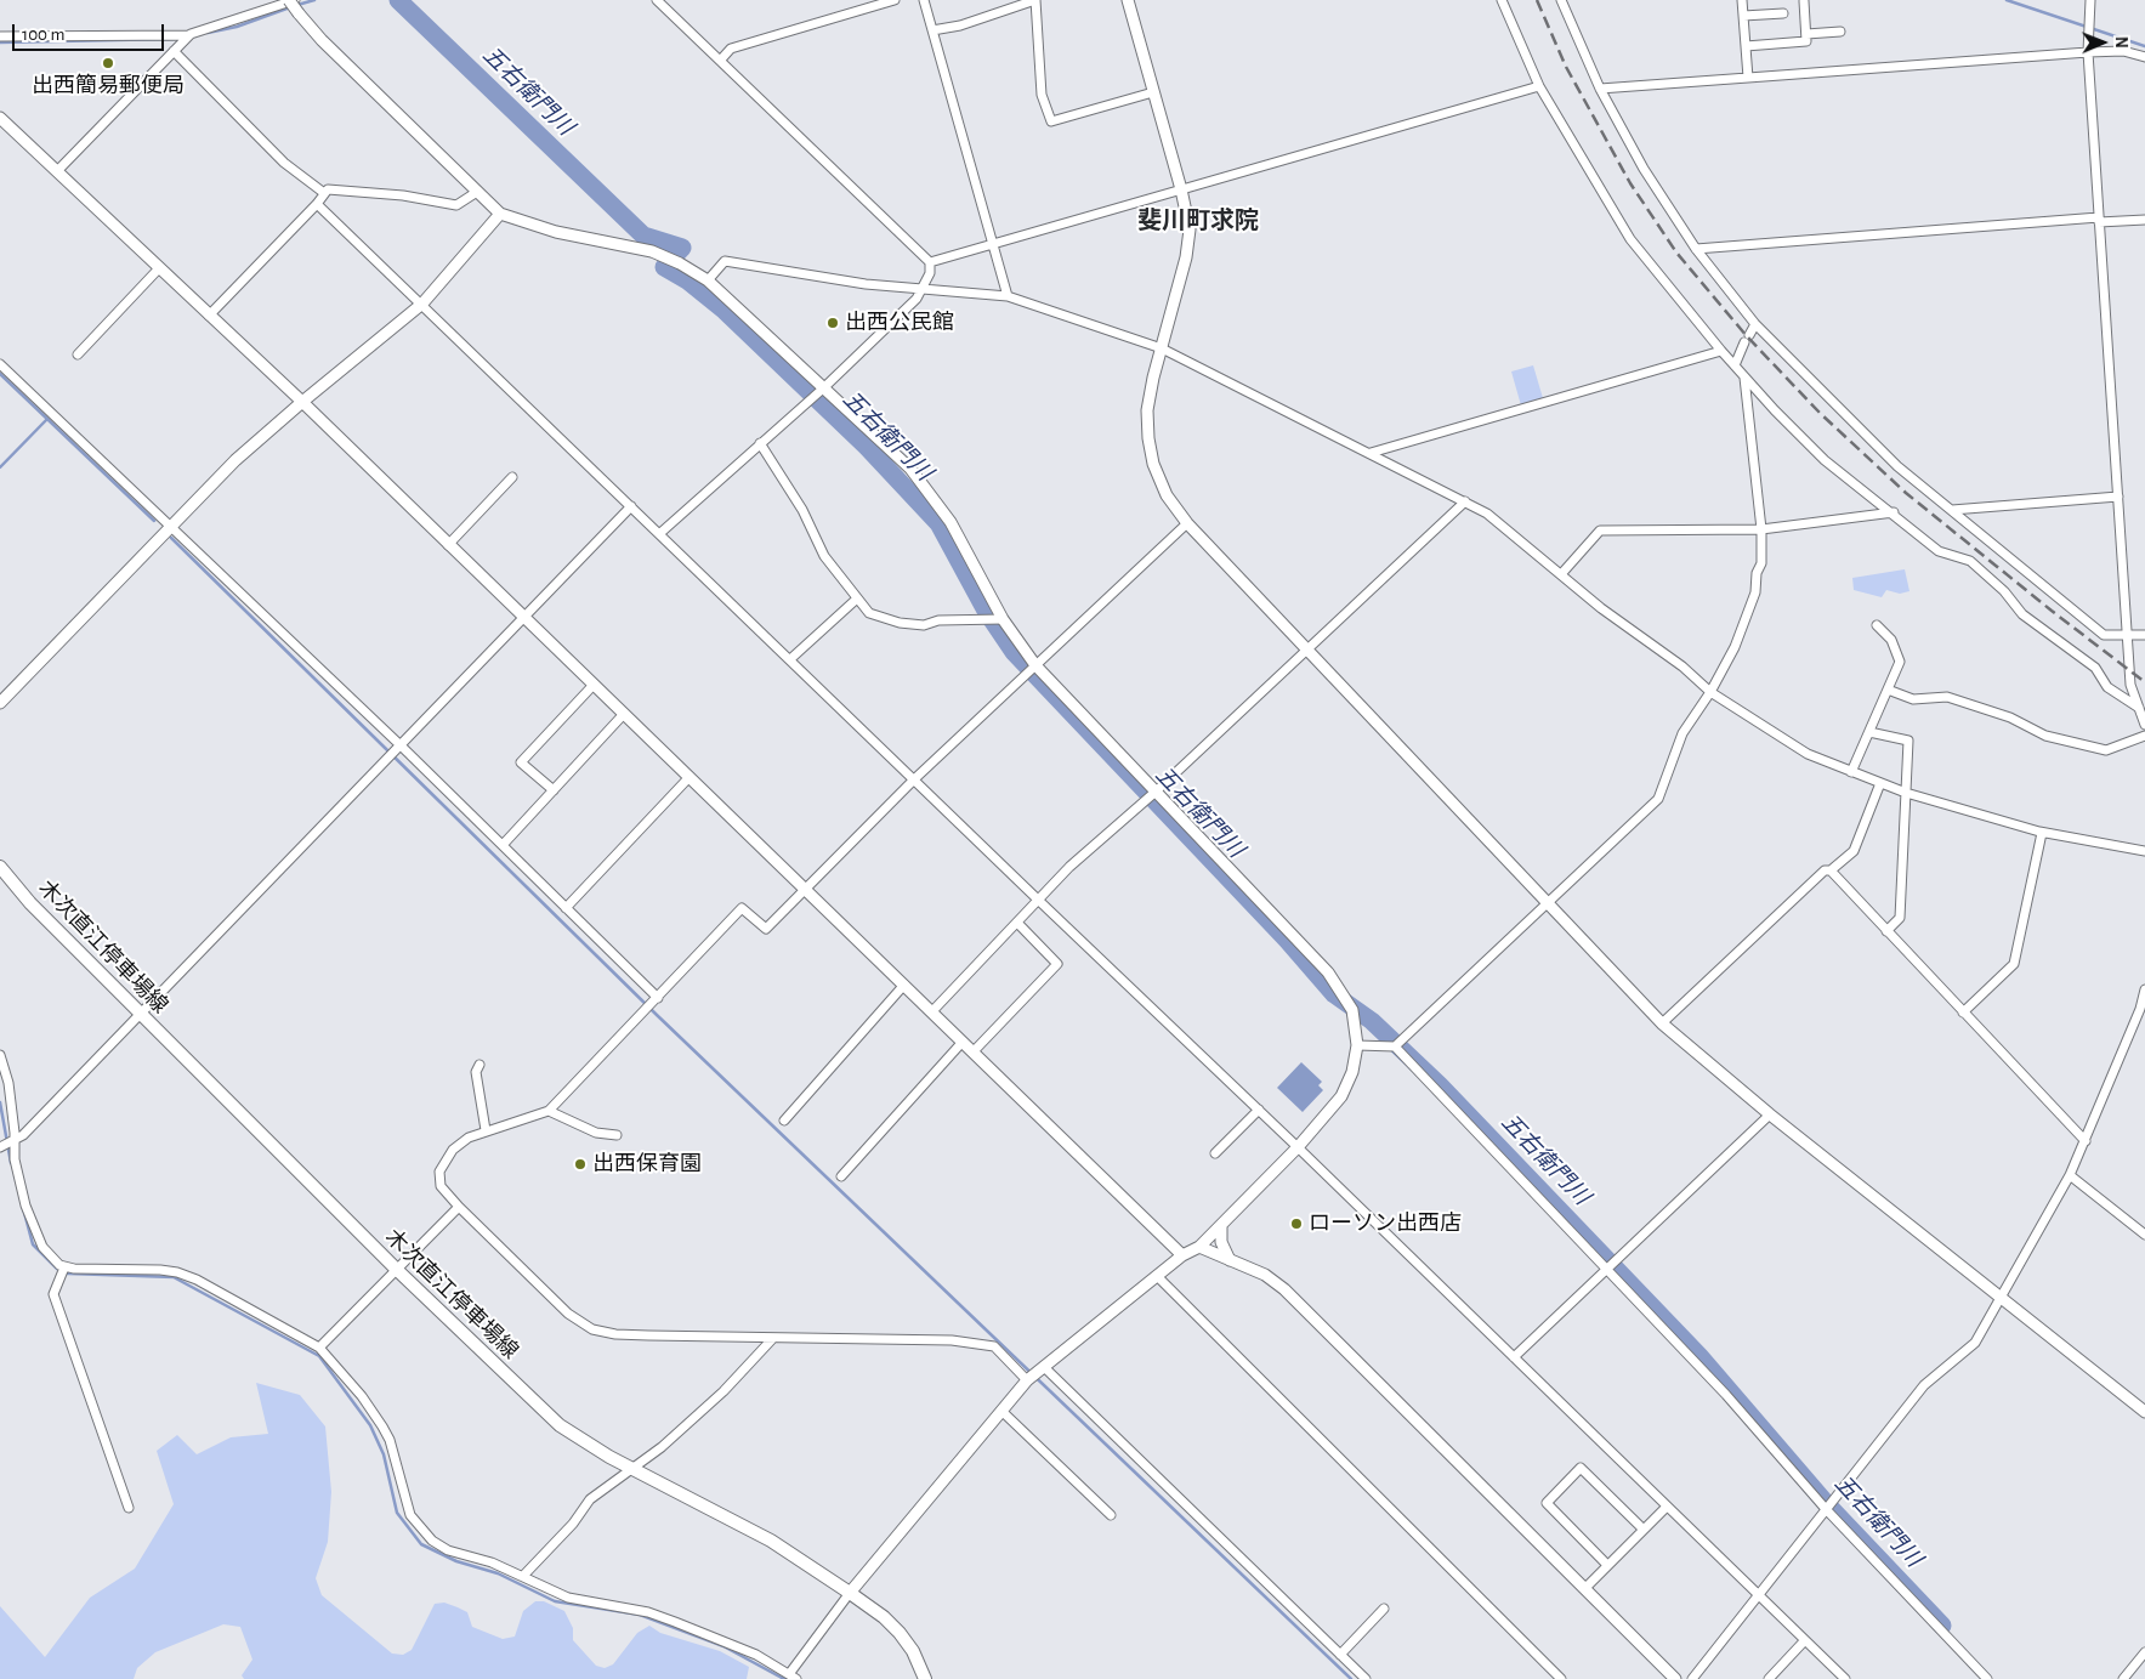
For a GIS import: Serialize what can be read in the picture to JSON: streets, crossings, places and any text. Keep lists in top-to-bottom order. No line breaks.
{"streets":{"main road":["木次直江停車場線"]},"districts":["斐川町求院"],"water":["五右衛門川"],"places":["出西簡易郵便局","出西公民館","出西保育園","ローソン出西店"],"scale_bar":"100 m","north":"right"}
